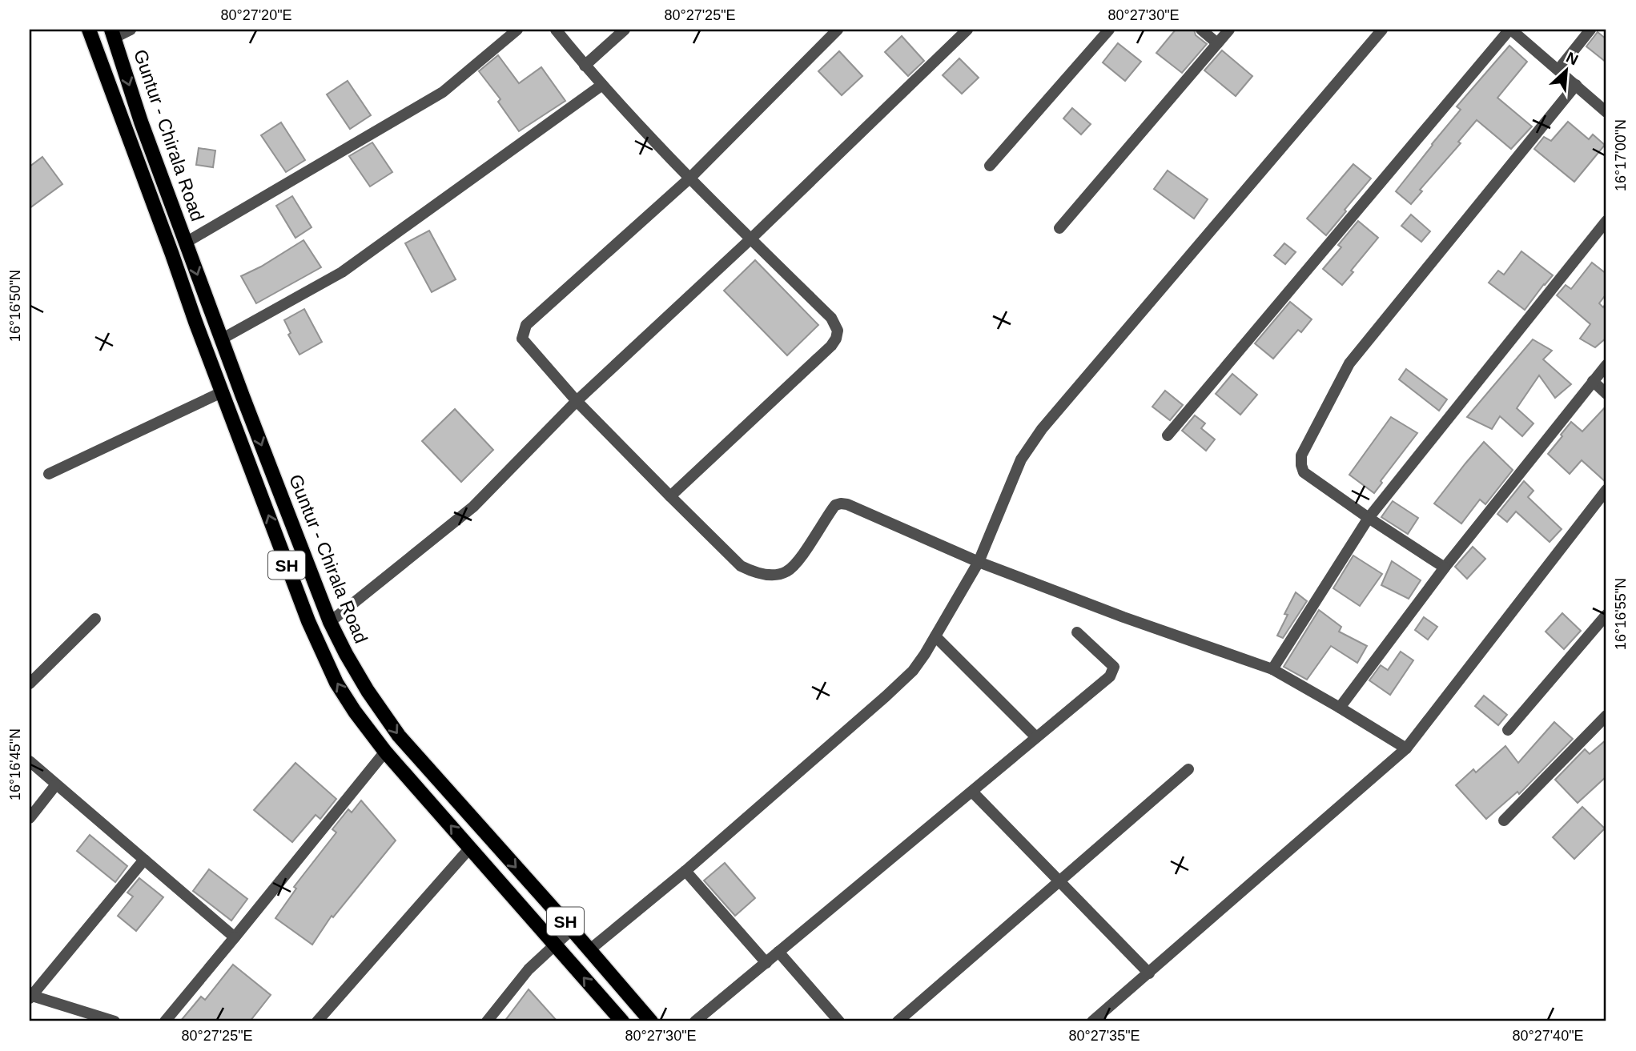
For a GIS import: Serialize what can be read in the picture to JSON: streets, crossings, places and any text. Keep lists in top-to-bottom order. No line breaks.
{"streets":{"main road":["Guntur - Chirala Road","SH"]},"north":"top right","coordinates":["80°27'20\"E","80°27'25\"E","80°27'30\"E","16°17'00\"N","16°16'50\"N","16°16'55\"N","16°16'45\"N","80°27'35\"E","80°27'40\"E"]}
